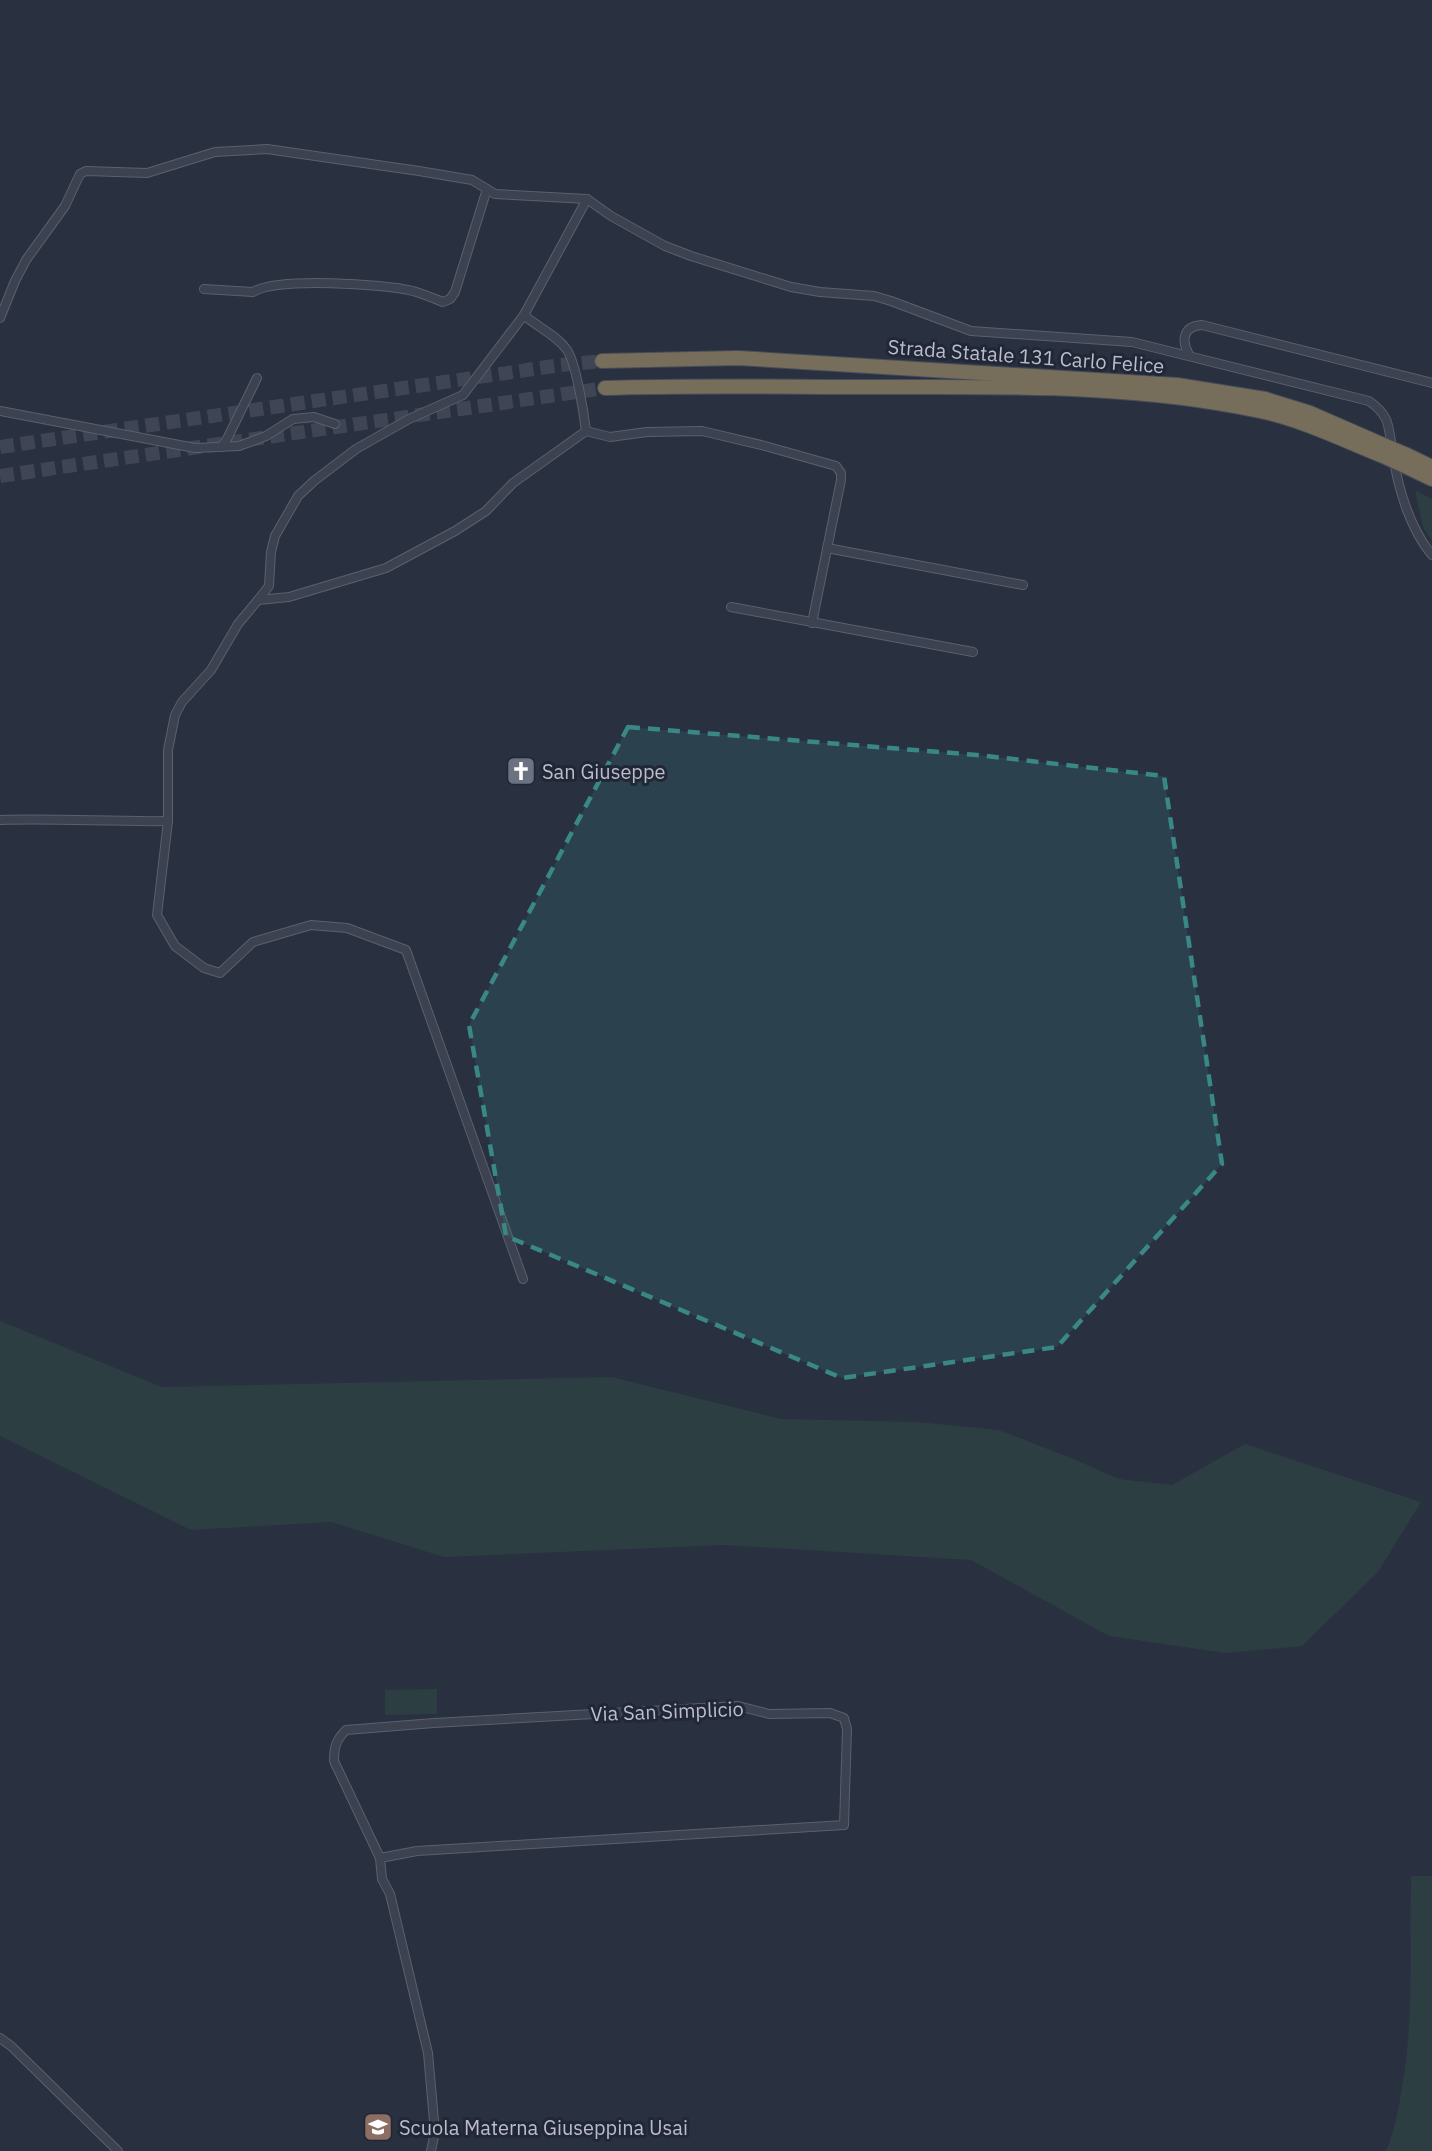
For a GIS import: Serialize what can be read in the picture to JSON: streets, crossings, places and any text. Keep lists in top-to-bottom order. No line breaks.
{"streets":{"highway":["Strada Statale 131 Carlo Felice"],"street":["Via San Simplicio"]},"places":{"church":["San Giuseppe"],"school or university":["Scuola Materna Giuseppina Usai"]}}
